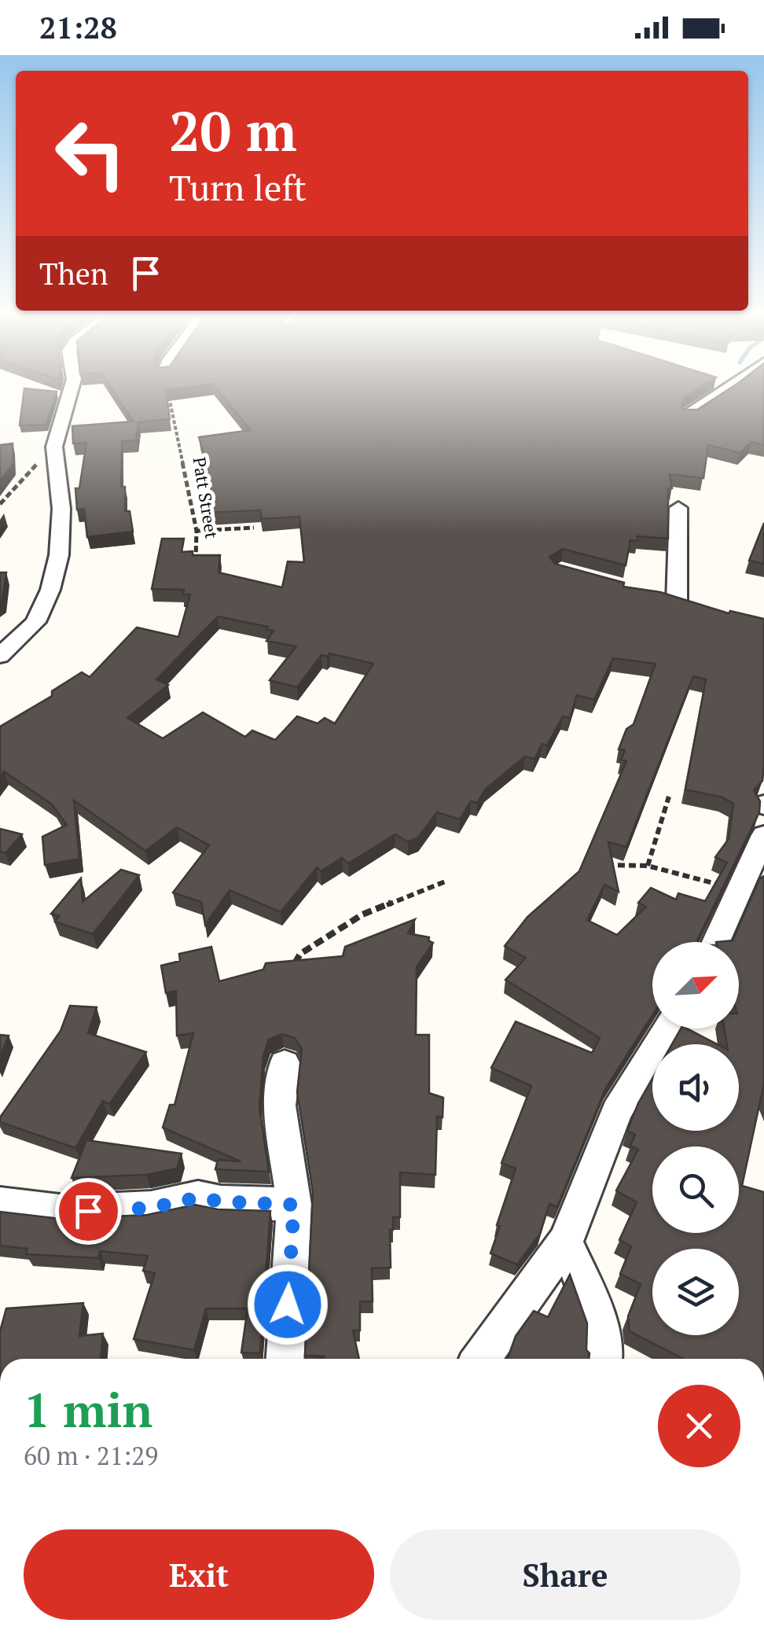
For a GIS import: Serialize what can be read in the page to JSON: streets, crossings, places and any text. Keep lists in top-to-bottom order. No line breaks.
{"streets":{"path":["Patt Street"]},"north":"top right","page":{"status":"21:28","turn":["20 m","Turn left"],"then":"Then","heading":["1 min","60 m · 21:29"],"buttons":["Exit","Share"]}}
